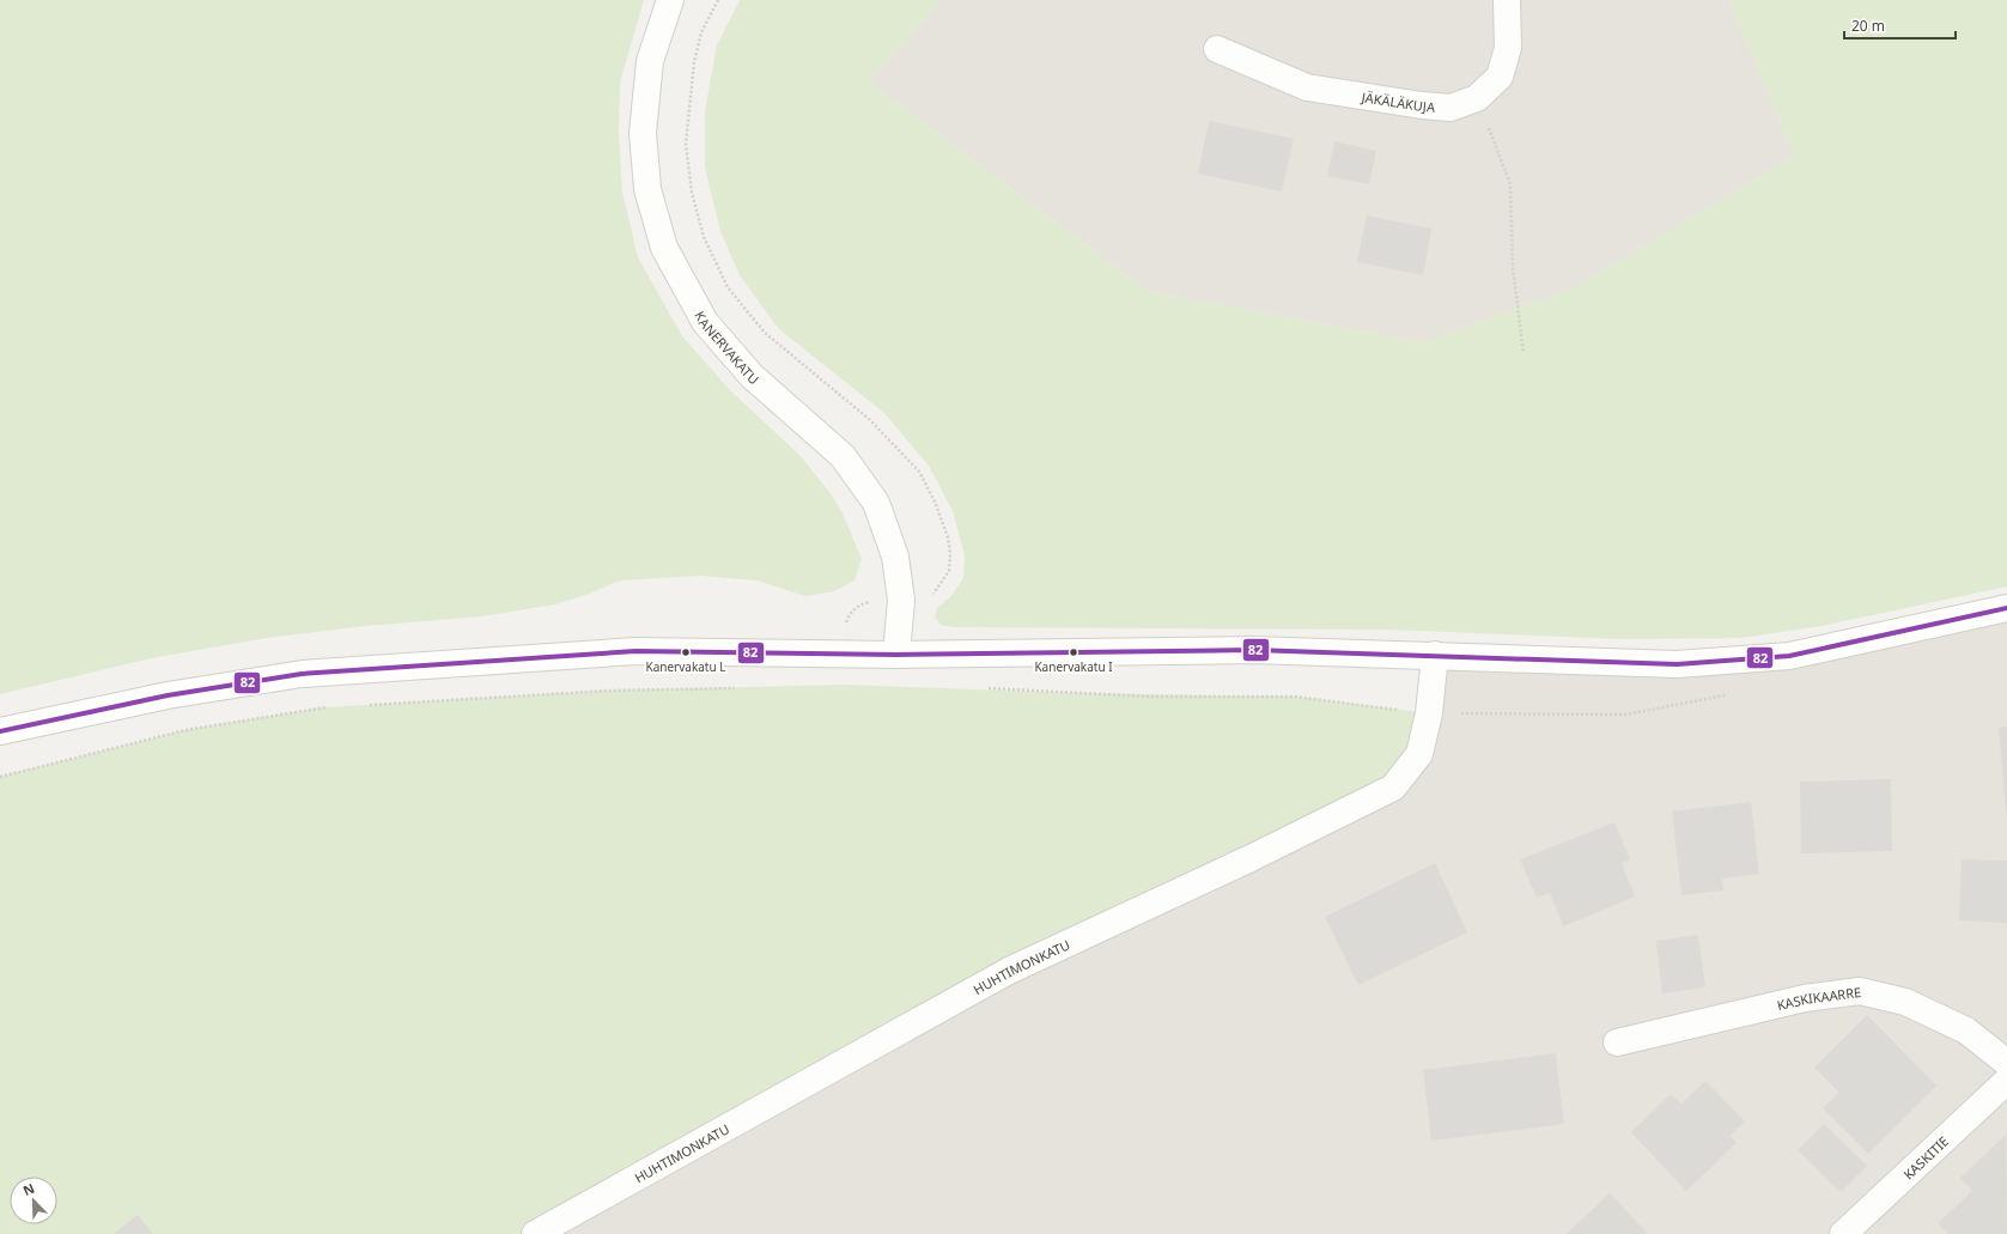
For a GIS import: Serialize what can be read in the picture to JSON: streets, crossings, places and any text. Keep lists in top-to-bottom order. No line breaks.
{"streets":{"street":["JÄKÄLÄKUJA","KANERVAKATU","HUHTIMONKATU","KASKIKAARRE","KASKITIE"]},"places":["Kanervakatu L","Kanervakatu I"],"lines":["transit line 82"],"scale_bar":"20 m","north":"top left"}
